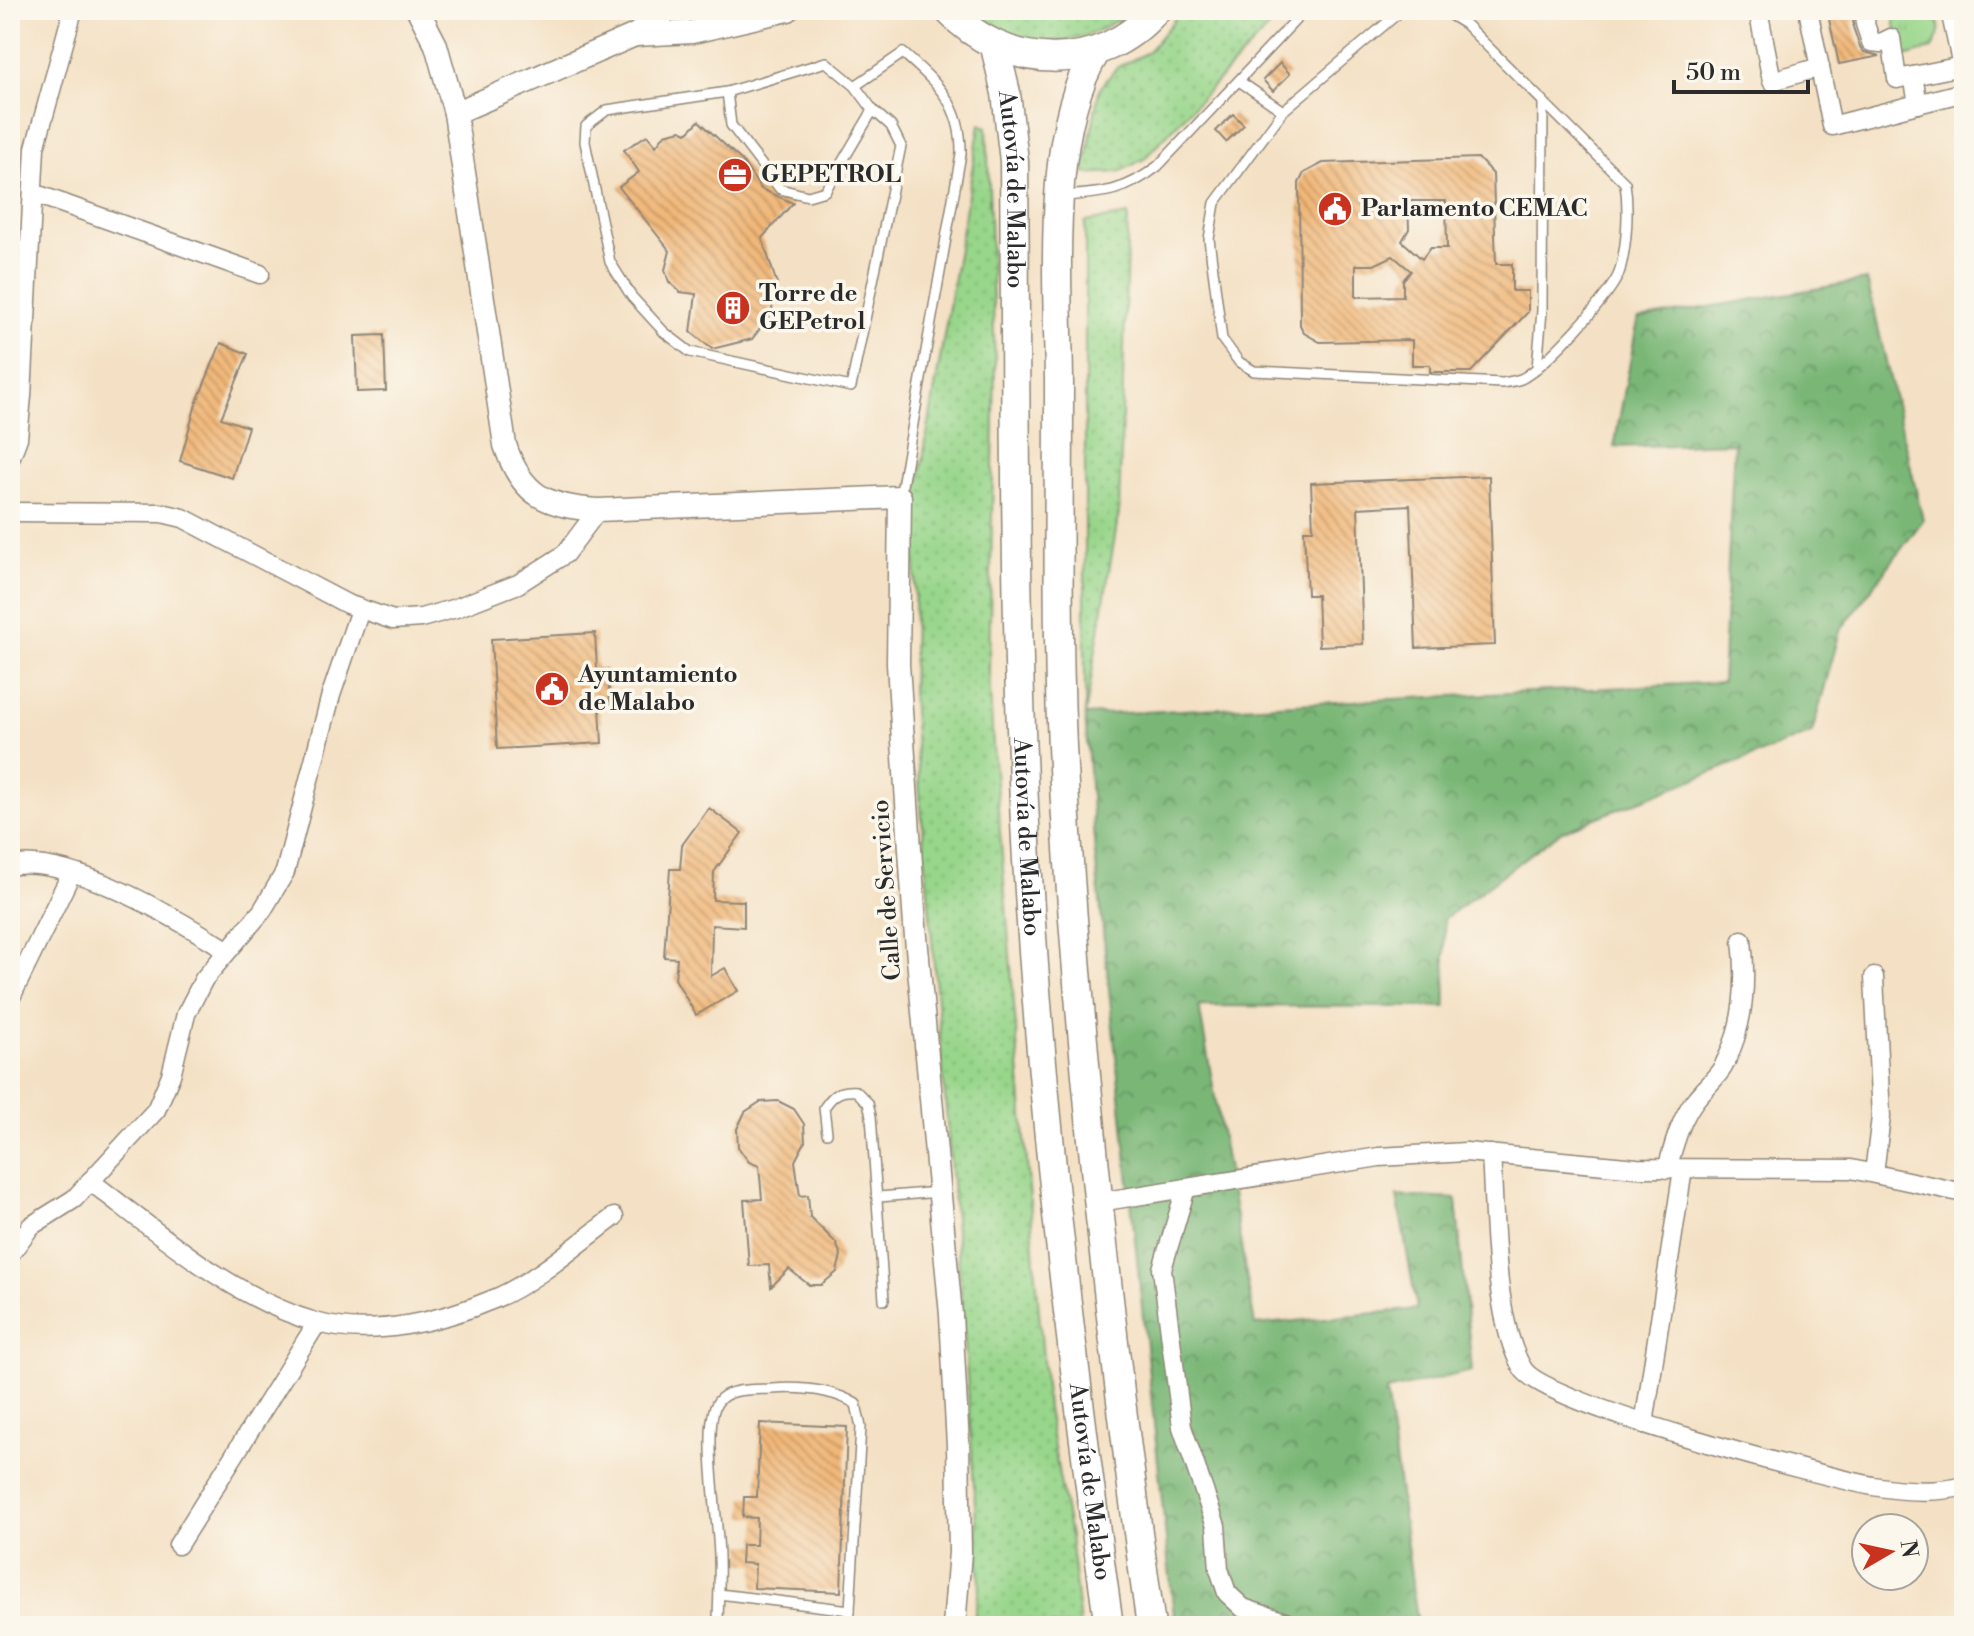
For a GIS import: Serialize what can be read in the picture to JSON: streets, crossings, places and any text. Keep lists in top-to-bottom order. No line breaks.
{"streets":{"highway":["Autovía de Malabo"],"street":["Calle de Servicio"]},"places":{"office":["GEPETROL"],"public building":["Parlamento CEMAC","Ayuntamiento de Malabo"],"building":["Torre de GEPetrol"]},"scale_bar":"50 m","north":"right"}
